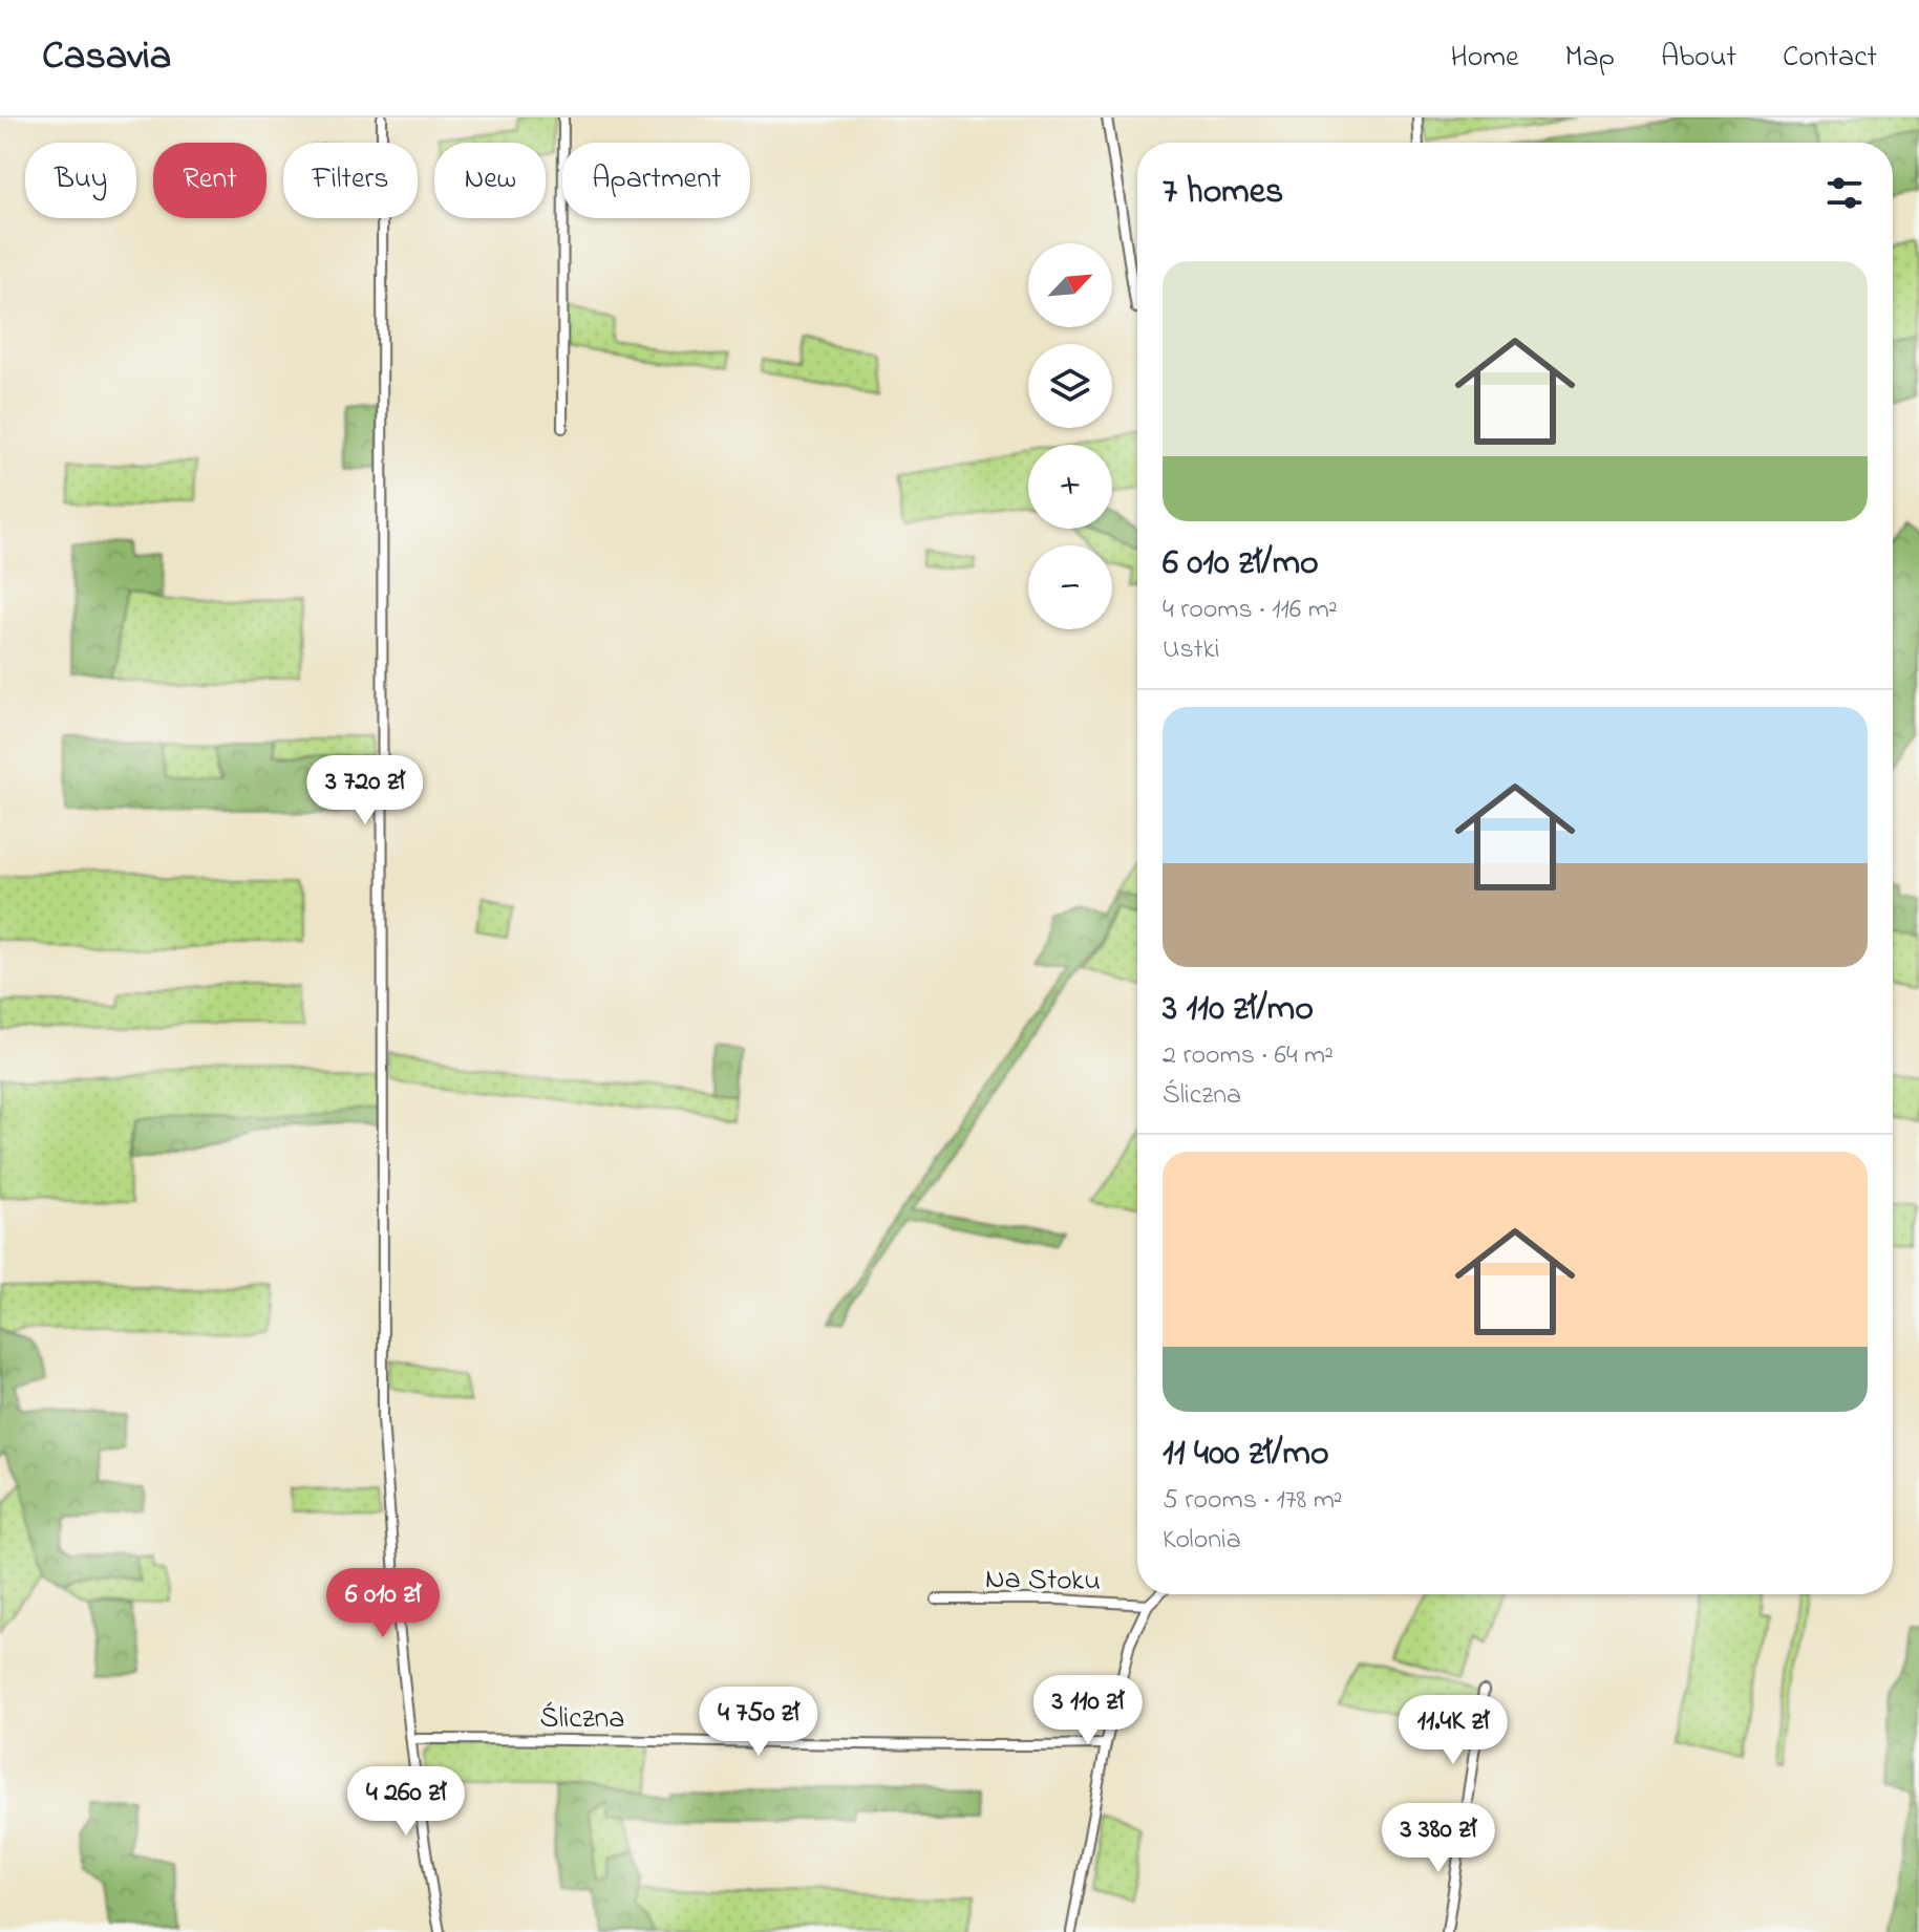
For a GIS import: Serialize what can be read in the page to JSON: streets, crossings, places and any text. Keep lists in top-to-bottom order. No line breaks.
{"streets":{"street":["Na Stoku","Śliczna"]},"north":"top right","page":{"header":"Casavia","nav":["Home","Map","About","Contact"],"chip":["Buy","Rent","Filters","New","Apartment"],"heading":"7 homes","map_buttons":["+","−"],"list":[{"name":"6 010 zł/mo","note":"4 rooms · 116 m² · Ustki"},{"name":"3 110 zł/mo","note":"2 rooms · 64 m² · Śliczna"},{"name":"11 400 zł/mo","note":"5 rooms · 178 m² · Kolonia"}],"price":["3 720 zł","6 010 zł","3 110 zł","4 750 zł","11.4K zł","4 260 zł","3 380 zł"]}}
